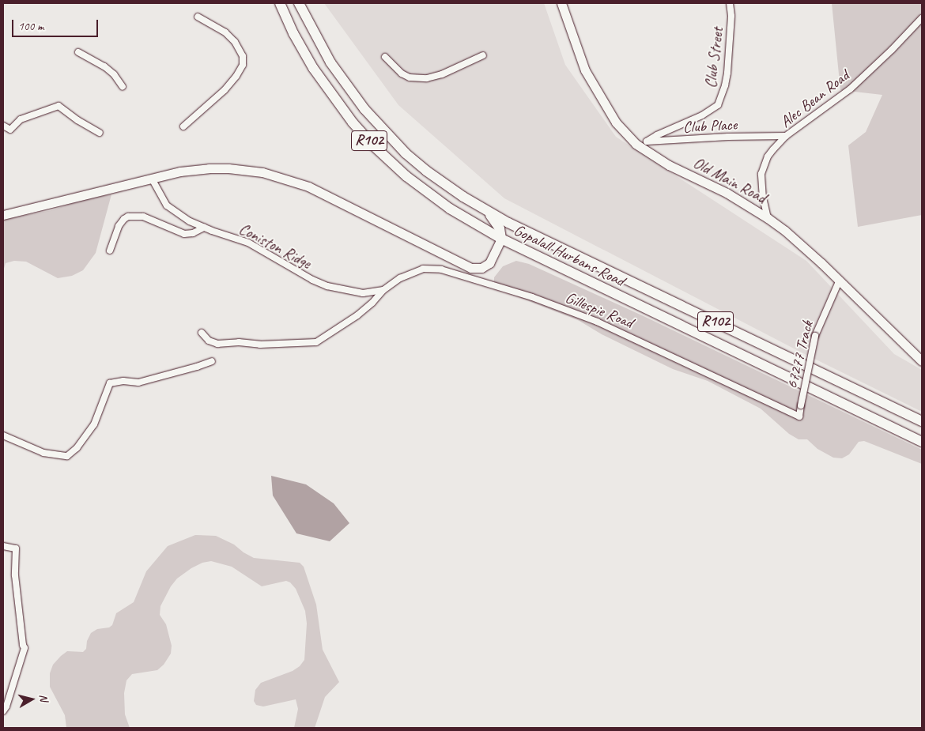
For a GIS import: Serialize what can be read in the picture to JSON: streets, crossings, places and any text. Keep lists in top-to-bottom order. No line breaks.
{"streets":{"main road":["R102","Gopalall Hurbans Road"],"street":["Club Street","Alec Bean Road","Club Place","Old Main Road","Coniston Ridge","Gillespie Road","67277 Track"]},"crossings":[["Club Street","Club Place"],["Alec Bean Road","Club Place"],["Alec Bean Road","Old Main Road"],["Club Place","Old Main Road"],["Old Main Road","67277 Track"],["Coniston Ridge","Gillespie Road"],["Gillespie Road","67277 Track"]],"scale_bar":"100 m","north":"right"}
